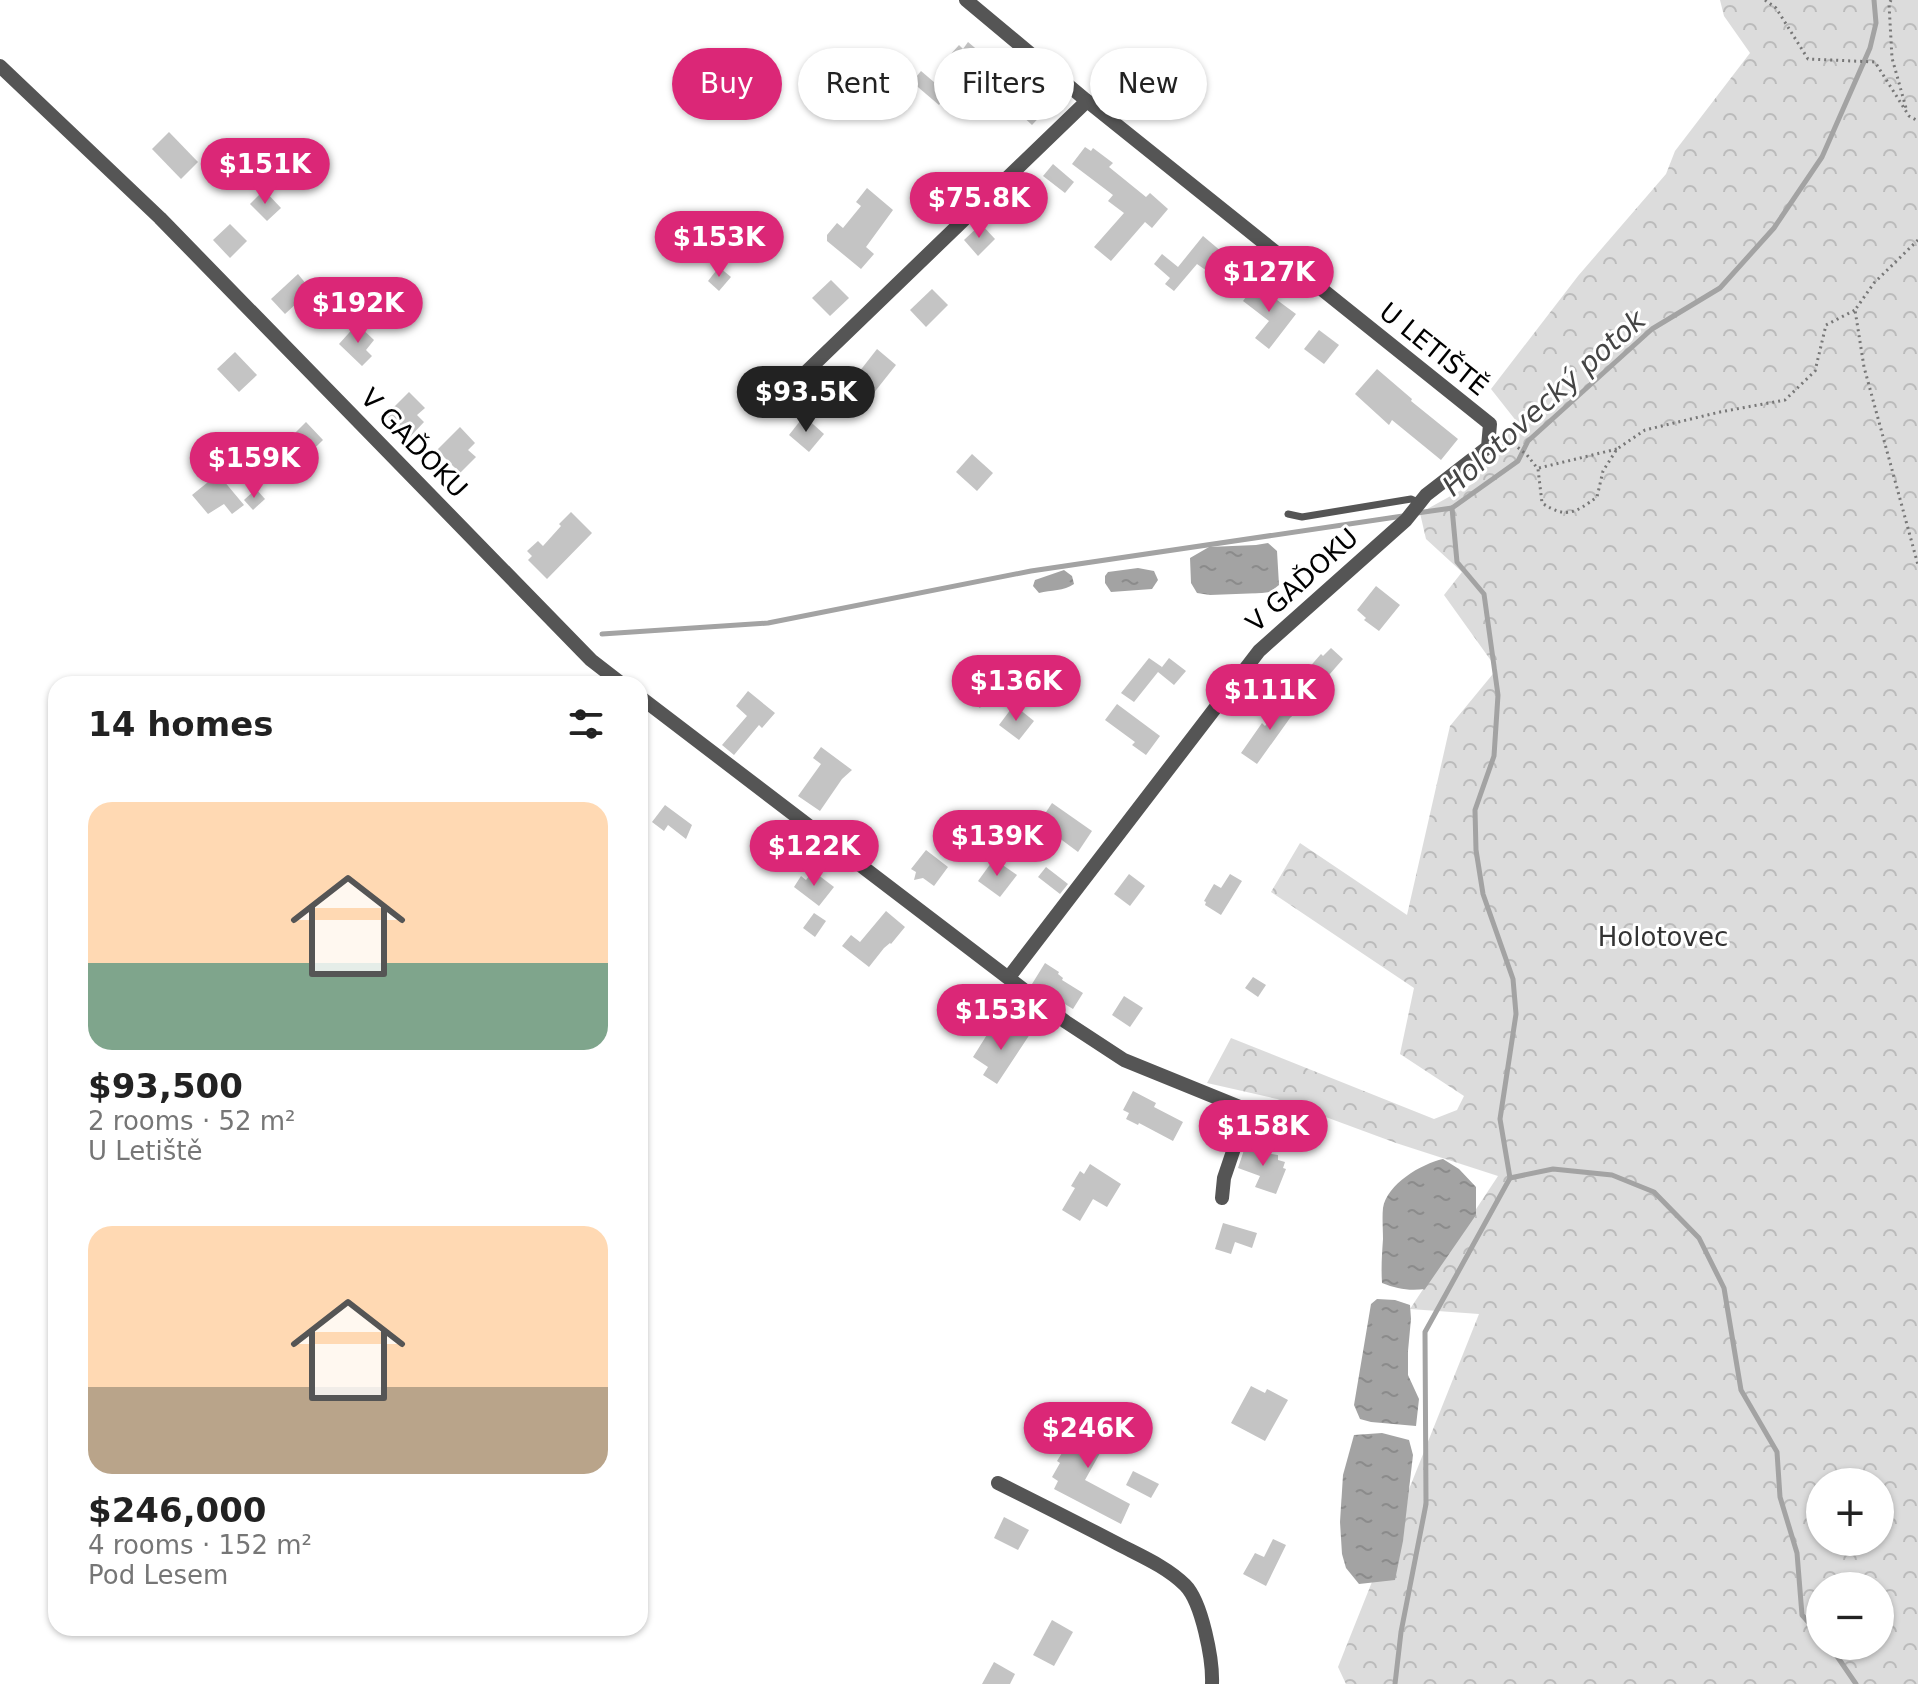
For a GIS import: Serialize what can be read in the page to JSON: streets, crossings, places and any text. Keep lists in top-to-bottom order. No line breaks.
{"streets":{"street":["U LETIŠTĚ","V GAĎOKU"]},"crossings":[["U LETIŠTĚ","V GAĎOKU"]],"water":["Holotovecký potok"],"parks":["Holotovec"],"page":{"chip":["Buy","Rent","Filters","New"],"price":["$151K","$75.8K","$153K","$127K","$192K","$93.5K","$159K","$136K","$111K","$139K","$122K","$153K","$158K","$246K"],"heading":"14 homes","list":[{"name":"$93,500","note":"2 rooms · 52 m² · U Letiště"},{"name":"$246,000","note":"4 rooms · 152 m² · Pod Lesem"}],"map_buttons":["+","−"]}}
